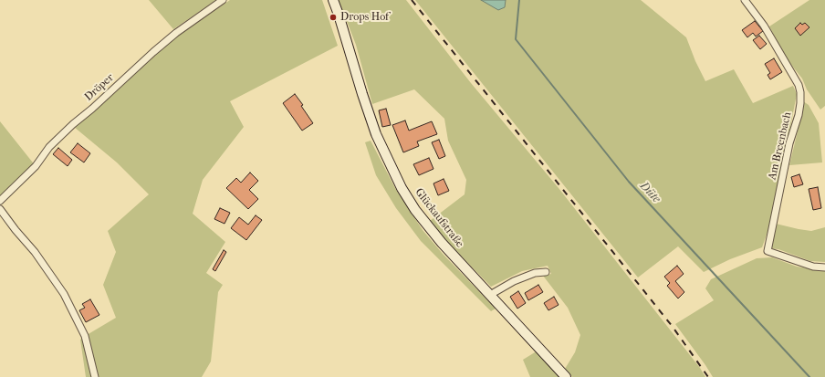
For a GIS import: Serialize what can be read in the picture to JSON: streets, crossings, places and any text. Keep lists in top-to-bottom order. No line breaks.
{"streets":{"main road":["Glückaufstraße"],"street":["Dröper","Am Breenbach"]},"water":["Düte"],"places":["Drops Hof"]}
